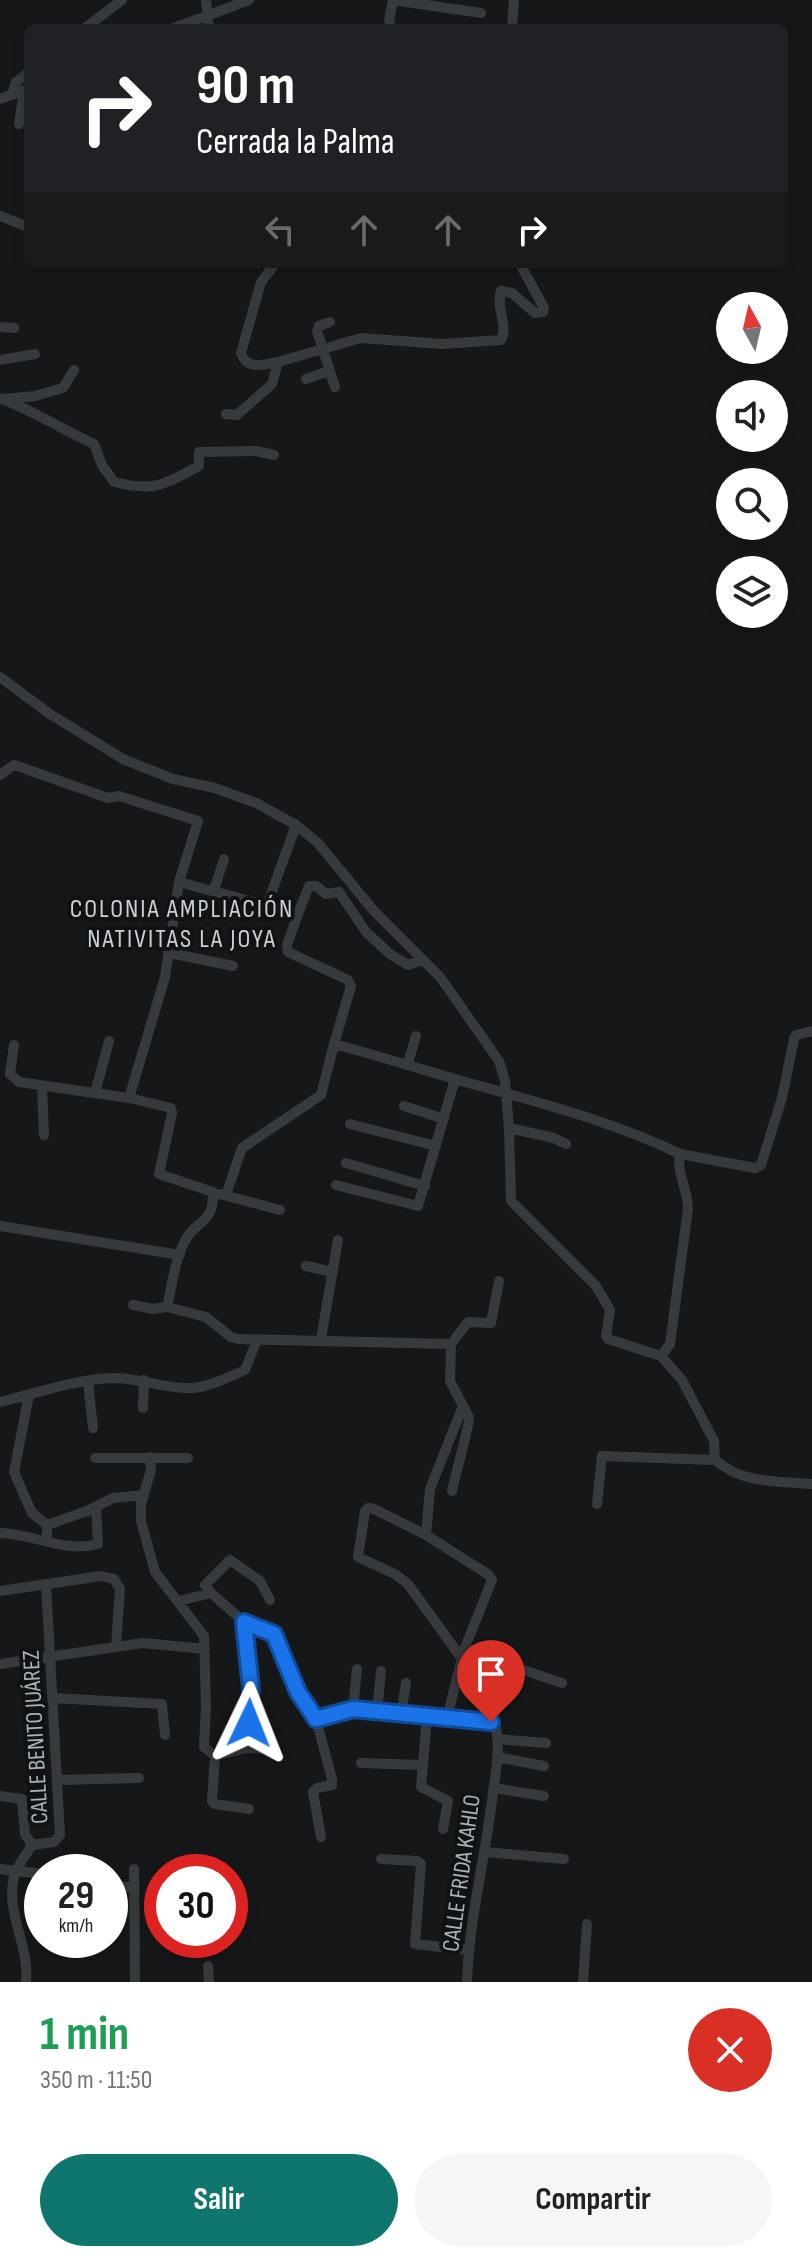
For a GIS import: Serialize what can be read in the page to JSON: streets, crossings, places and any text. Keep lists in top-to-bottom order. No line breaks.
{"streets":{"street":["CALLE BENITO JUÁREZ","CALLE FRIDA KAHLO"]},"districts":["COLONIA AMPLIACIÓN NATIVITAS LA JOYA"],"north":"top","page":{"turn":["90 m","Cerrada la Palma"],"speed":"29 km/h","limit":"30","heading":["1 min","350 m · 11:50"],"buttons":["Salir","Compartir"]}}
